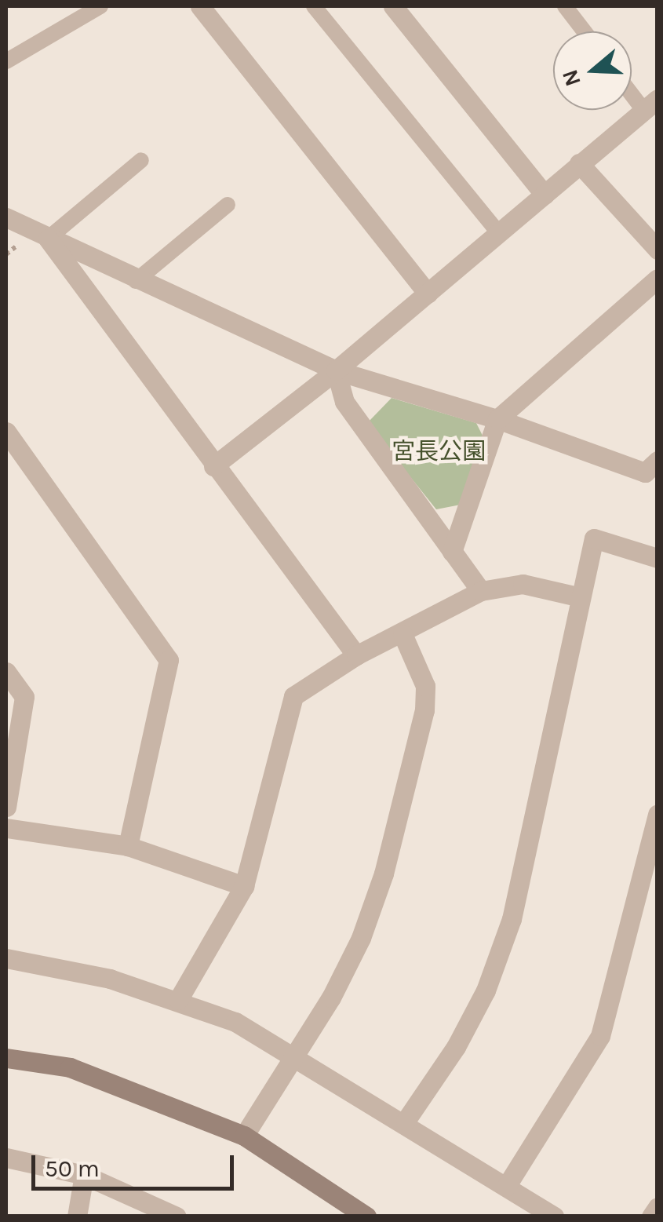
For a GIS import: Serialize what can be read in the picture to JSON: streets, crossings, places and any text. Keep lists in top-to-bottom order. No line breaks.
{"parks":["宮長公園"],"scale_bar":"50 m","north":"left"}
